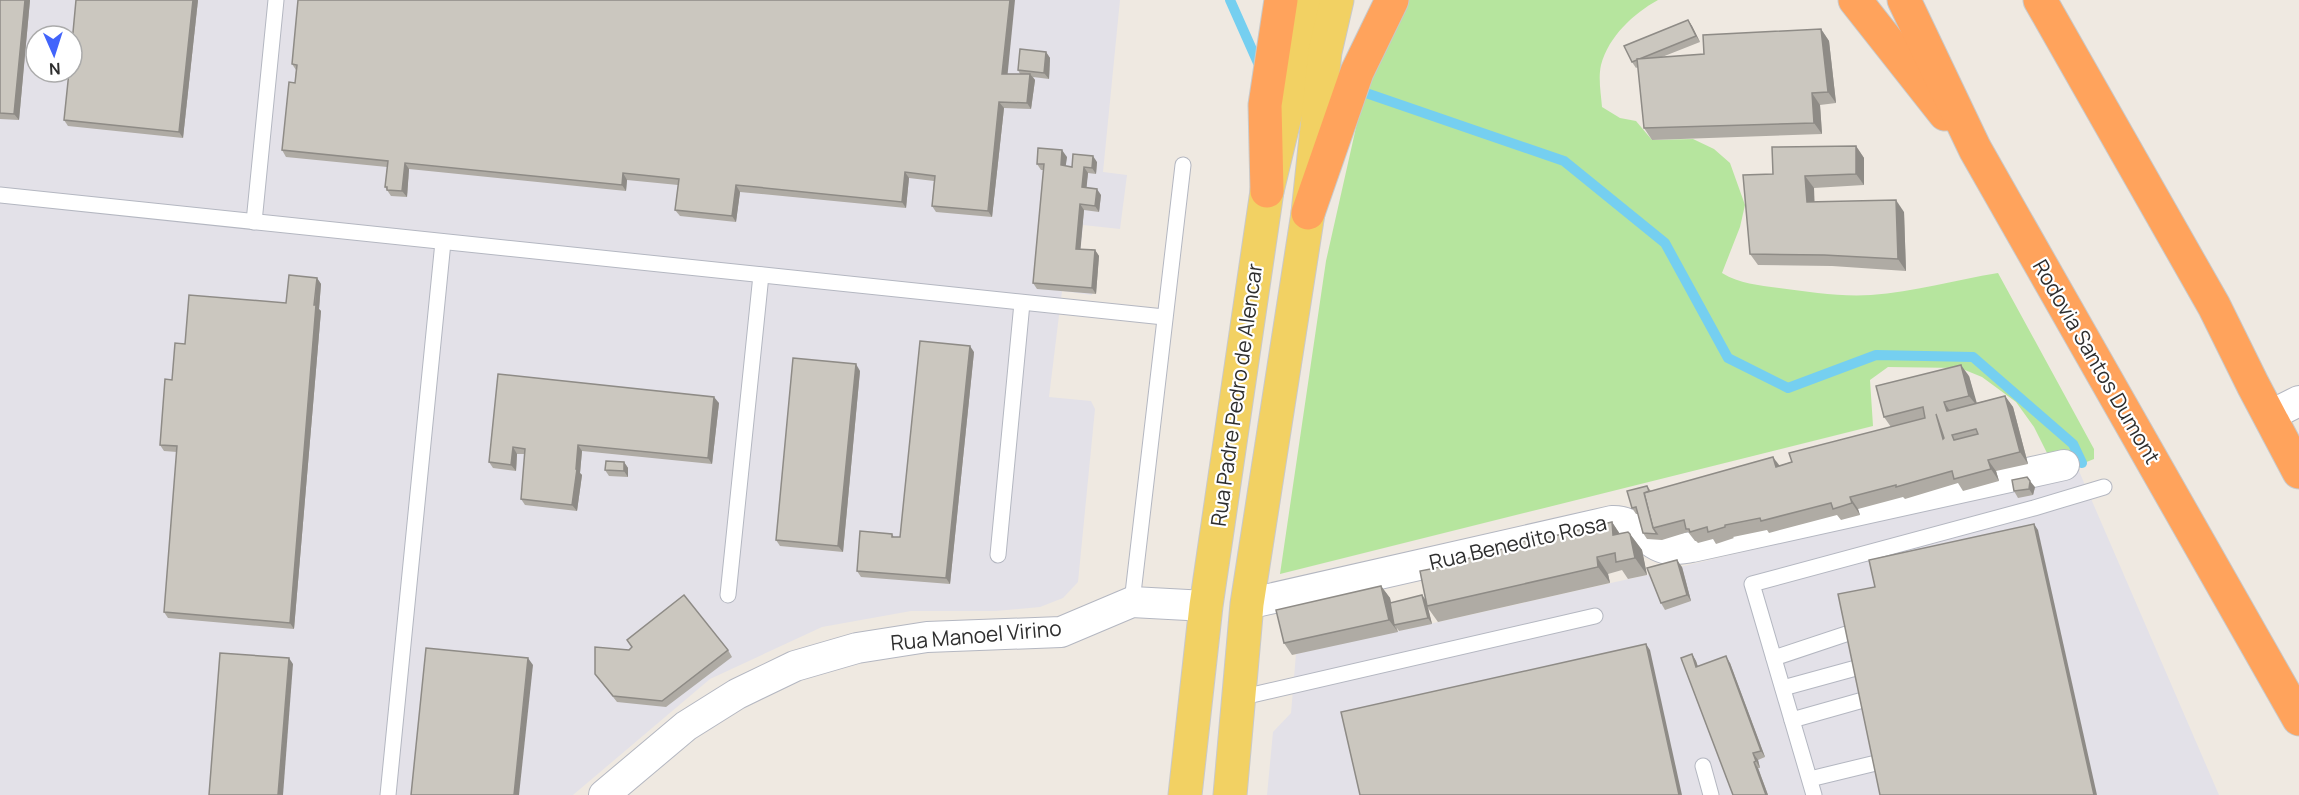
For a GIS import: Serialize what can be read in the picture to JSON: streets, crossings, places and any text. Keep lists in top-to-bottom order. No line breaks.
{"streets":{"highway":["Rodovia Santos Dumont"],"main road":["Rua Padre Pedro de Alencar"],"street":["Rua Benedito Rosa","Rua Manoel Virino"]},"crossings":[["Rua Padre Pedro de Alencar","Rua Benedito Rosa"],["Rua Padre Pedro de Alencar","Rua Manoel Virino"]],"north":"bottom"}
